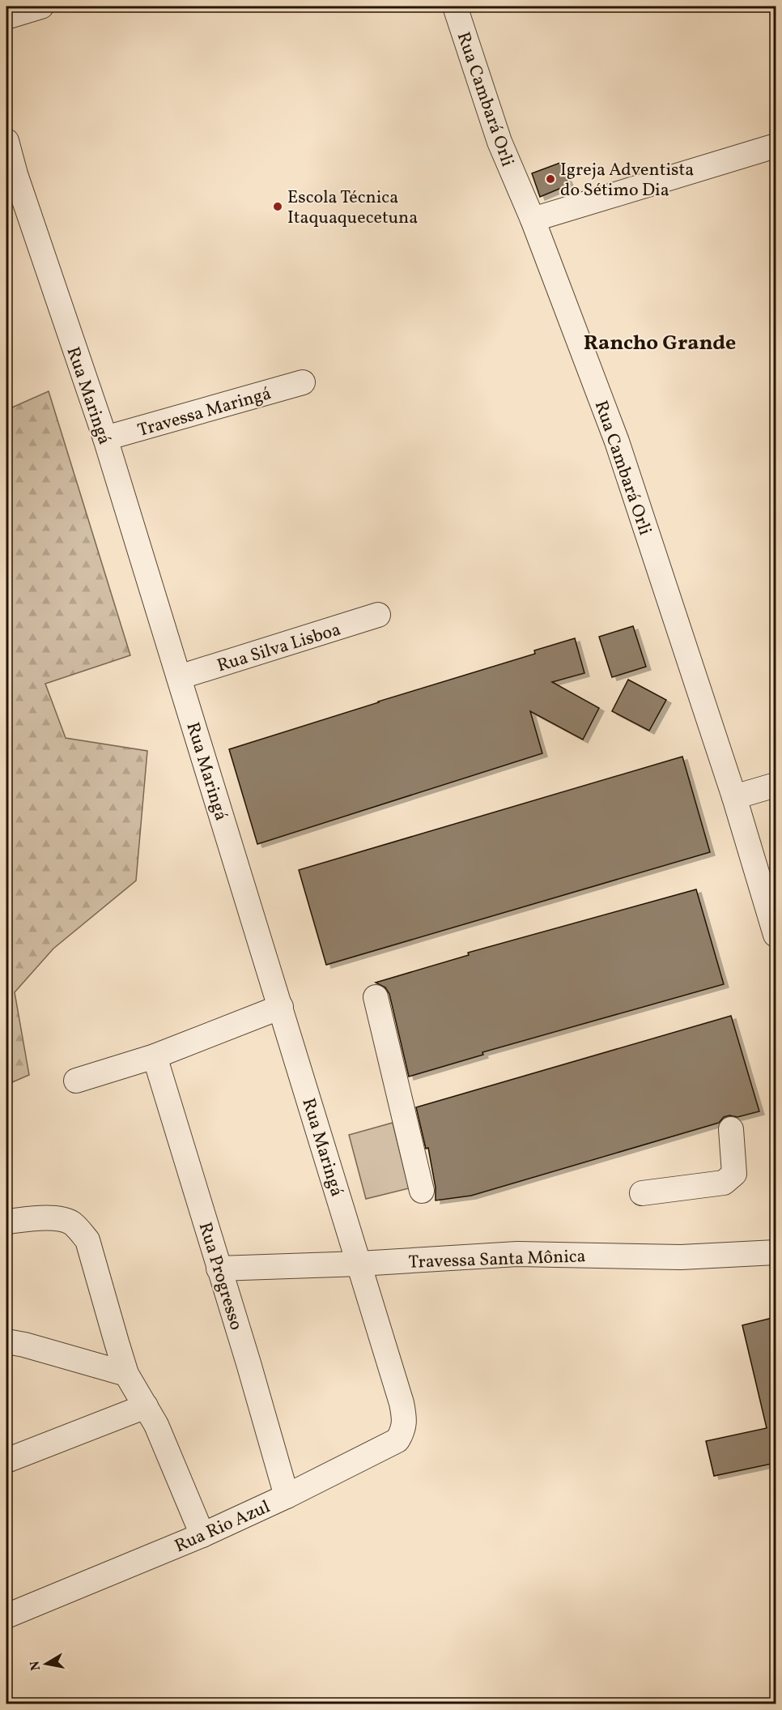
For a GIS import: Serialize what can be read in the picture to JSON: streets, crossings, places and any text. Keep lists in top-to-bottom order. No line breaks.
{"streets":{"street":["Rua Cambará Orli","Rua Maringá","Travessa Maringá","Rua Silva Lisboa","Travessa Santa Mônica","Rua Progresso","Rua Rio Azul"]},"crossings":[["Rua Maringá","Travessa Maringá"],["Rua Maringá","Rua Silva Lisboa"],["Rua Maringá","Travessa Santa Mônica"],["Rua Maringá","Rua Rio Azul"],["Travessa Santa Mônica","Rua Progresso"],["Rua Progresso","Rua Rio Azul"]],"districts":["Rancho Grande"],"places":["Igreja Adventista do Sétimo Dia","Escola Técnica Itaquaquecetuna"],"north":"left"}
